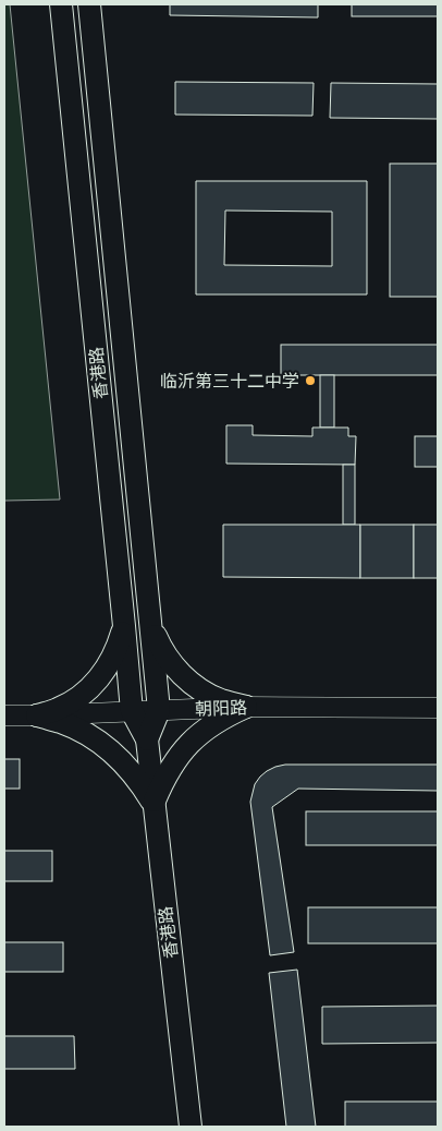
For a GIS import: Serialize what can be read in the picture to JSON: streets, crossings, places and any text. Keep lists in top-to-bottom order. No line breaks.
{"streets":{"main road":["香港路"],"street":["朝阳路"]},"crossings":[["香港路","朝阳路"]],"places":["临沂第三十二中学"]}
